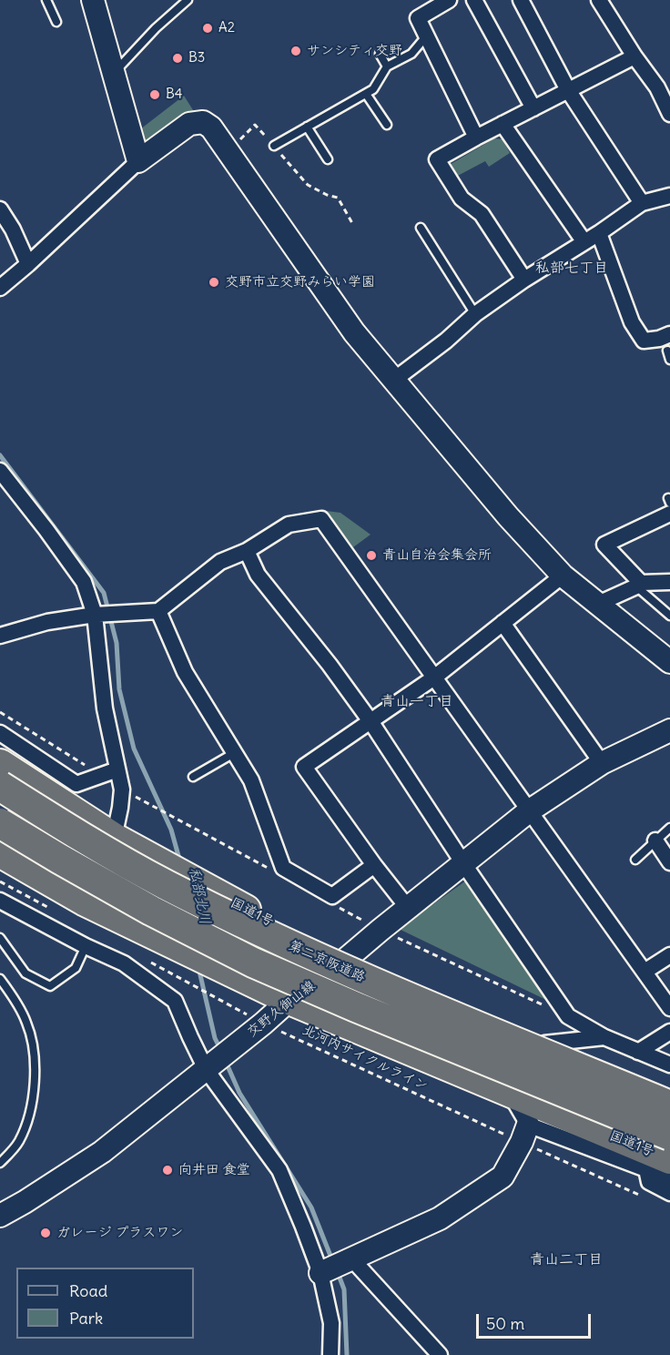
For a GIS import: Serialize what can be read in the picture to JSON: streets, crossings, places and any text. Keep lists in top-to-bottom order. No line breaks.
{"streets":{"highway":["国道1号","第二京阪道路"],"street":["交野久御山線"],"path":["北河内サイクルライン"]},"crossings":[["国道1号","交野久御山線"],["交野久御山線","北河内サイクルライン"]],"districts":["私部七丁目","青山一丁目","青山二丁目"],"water":["私部北川"],"places":["A2","サンシティ交野","B3","B4","交野市立交野みらい学園","青山自治会集会所","向井田 食堂","ガレージ プラスワン"],"legend":["Road","Park"],"scale_bar":"50 m"}
